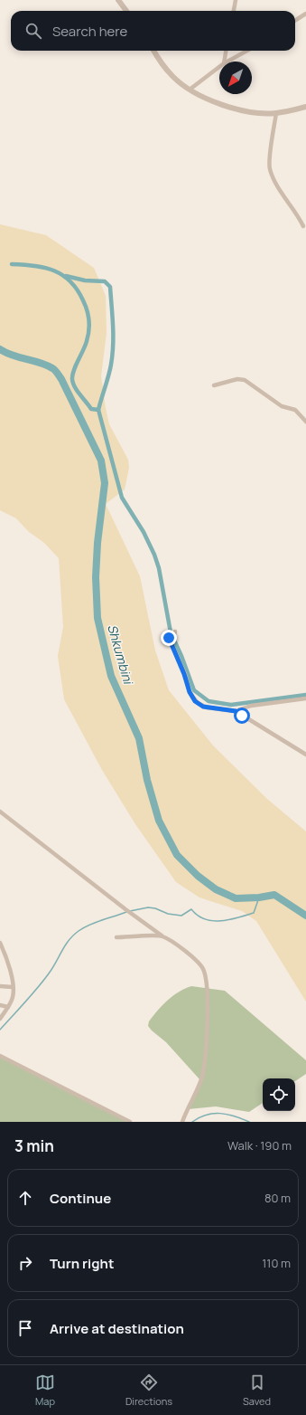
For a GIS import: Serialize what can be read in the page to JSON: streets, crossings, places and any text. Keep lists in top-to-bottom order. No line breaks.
{"water":["Shkumbini"],"north":"bottom left","page":{"search":"Search here","heading":["3 min","Walk · 190 m"],"list":[["Continue","80 m"],["Turn right","110 m"],"Arrive at destination"],"nav":["Map","Directions","Saved"]}}
